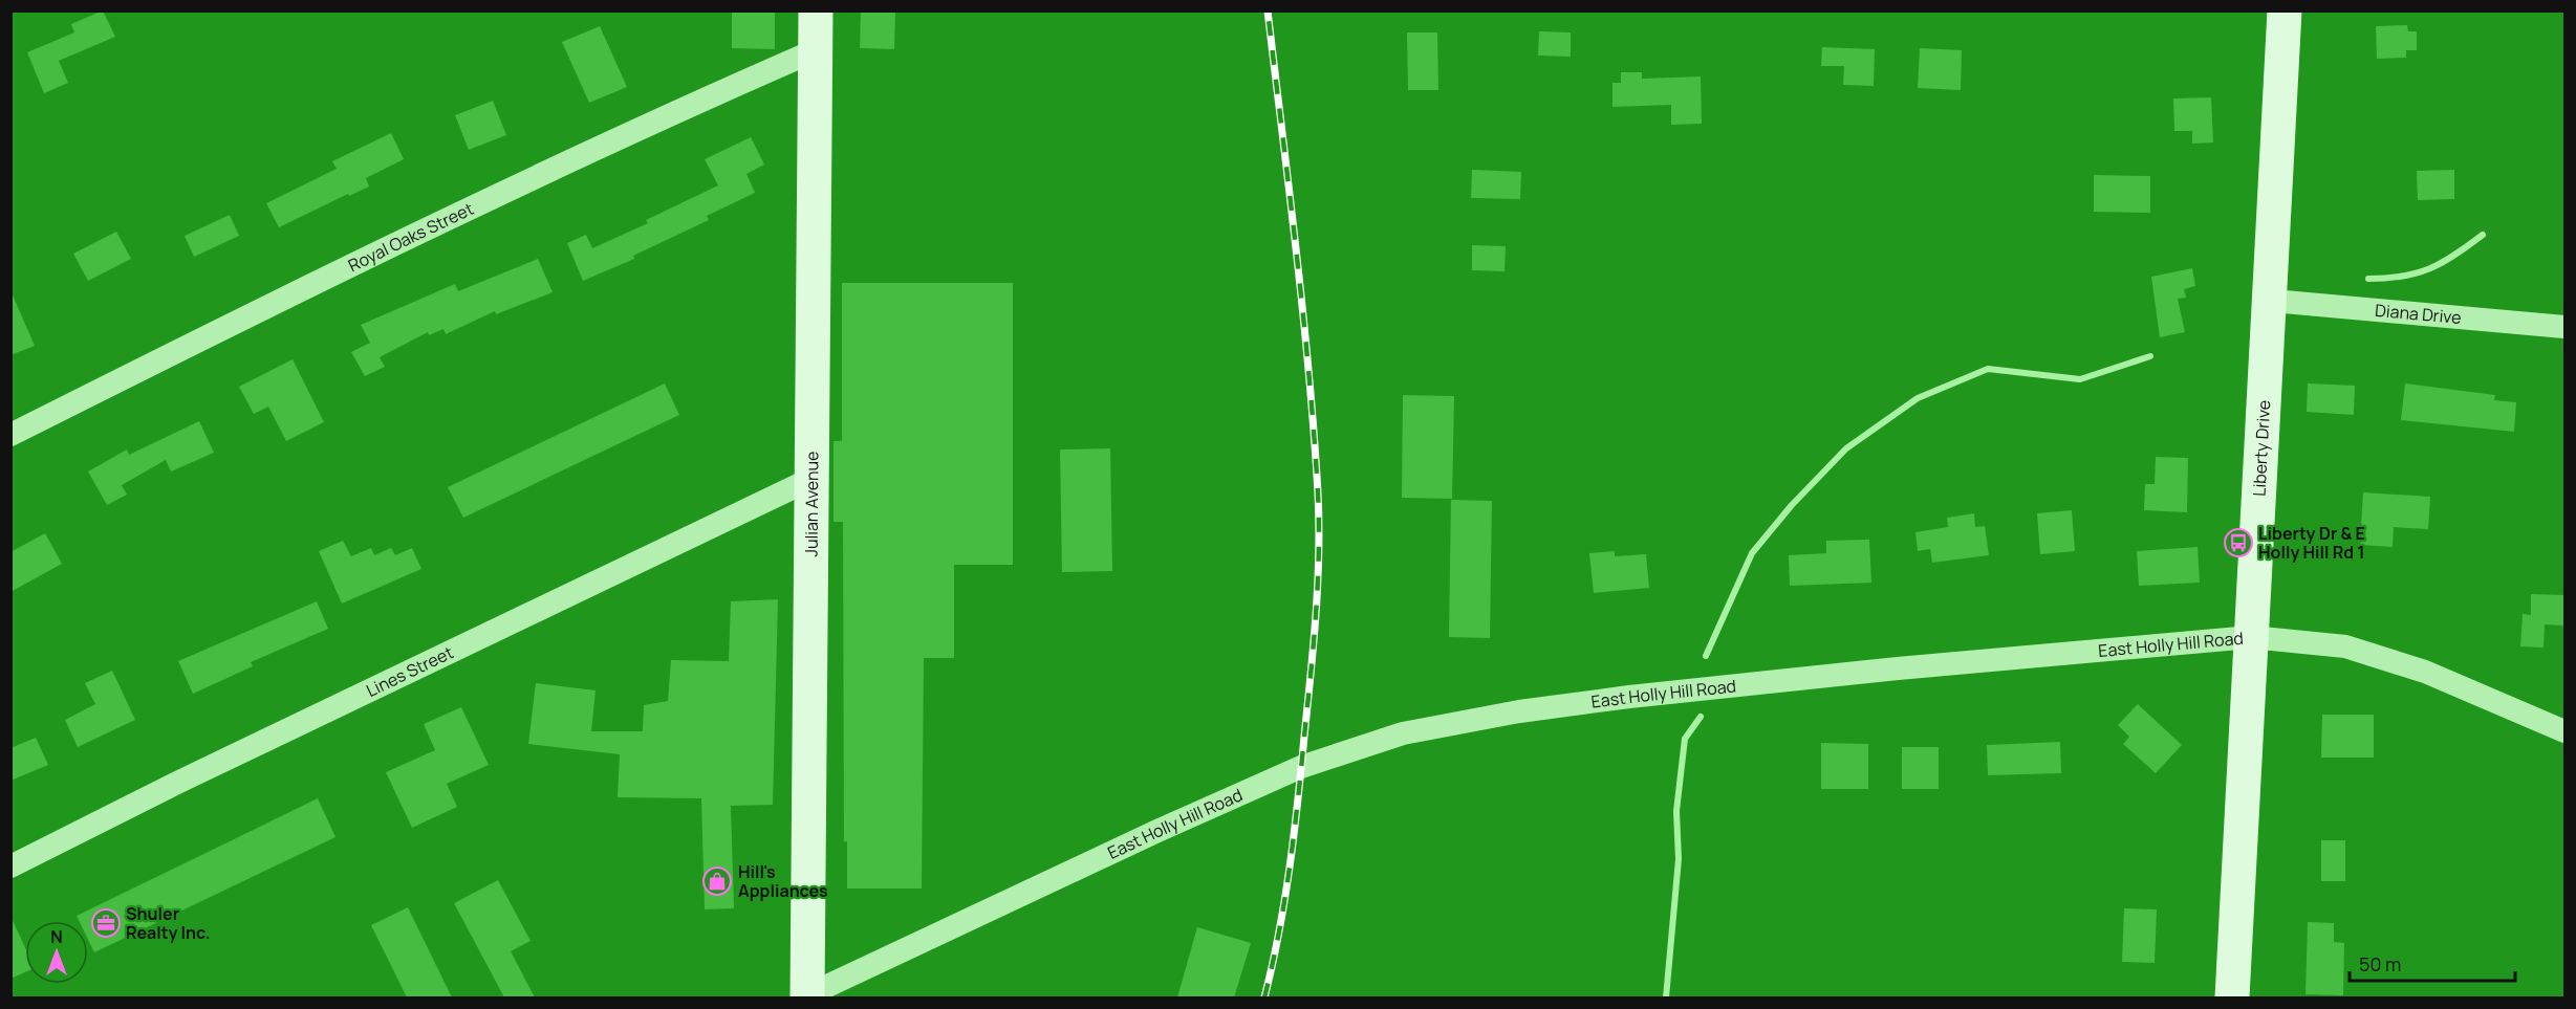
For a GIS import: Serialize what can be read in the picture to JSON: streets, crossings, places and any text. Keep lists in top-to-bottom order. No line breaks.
{"streets":{"street":["Royal Oaks Street","Diana Drive","Liberty Drive","Julian Avenue","East Holly Hill Road","Lines Street"]},"crossings":[["Royal Oaks Street","Julian Avenue"],["Diana Drive","Liberty Drive"],["Liberty Drive","East Holly Hill Road"],["Julian Avenue","East Holly Hill Road"],["Julian Avenue","Lines Street"]],"places":{"bus stop":["Liberty Dr & E Holly Hill Rd 1"],"shop":["Hill's Appliances"],"office":["Shuler Realty Inc."]},"scale_bar":"50 m","north":"top"}
